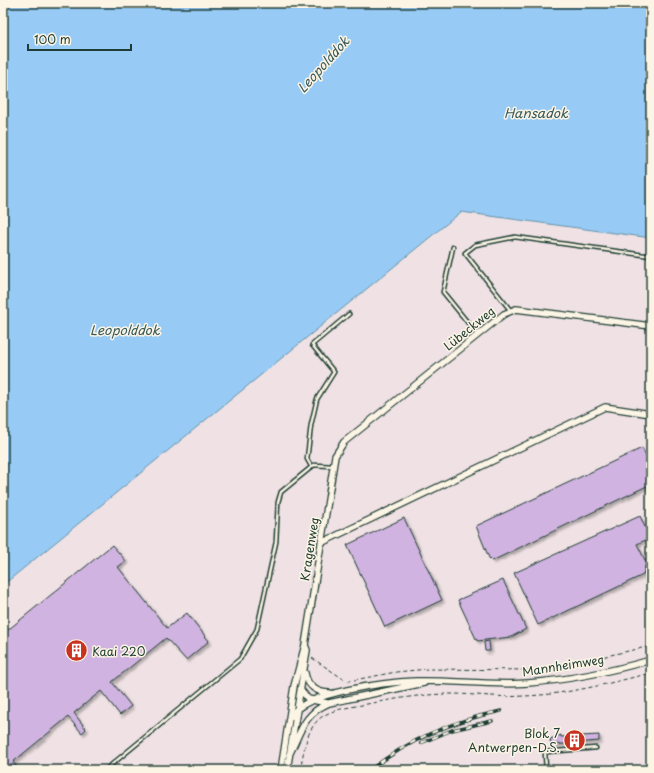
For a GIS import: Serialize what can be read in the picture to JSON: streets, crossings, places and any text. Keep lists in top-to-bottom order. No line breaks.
{"streets":{"street":["Lübeckweg","Kragenweg","Mannheimweg"]},"crossings":[["Lübeckweg","Kragenweg"],["Kragenweg","Mannheimweg"]],"water":["Leopolddok","Hansadok"],"places":{"building":["Kaai 220","Blok 7 Antwerpen-D.S."]},"scale_bar":"100 m"}
